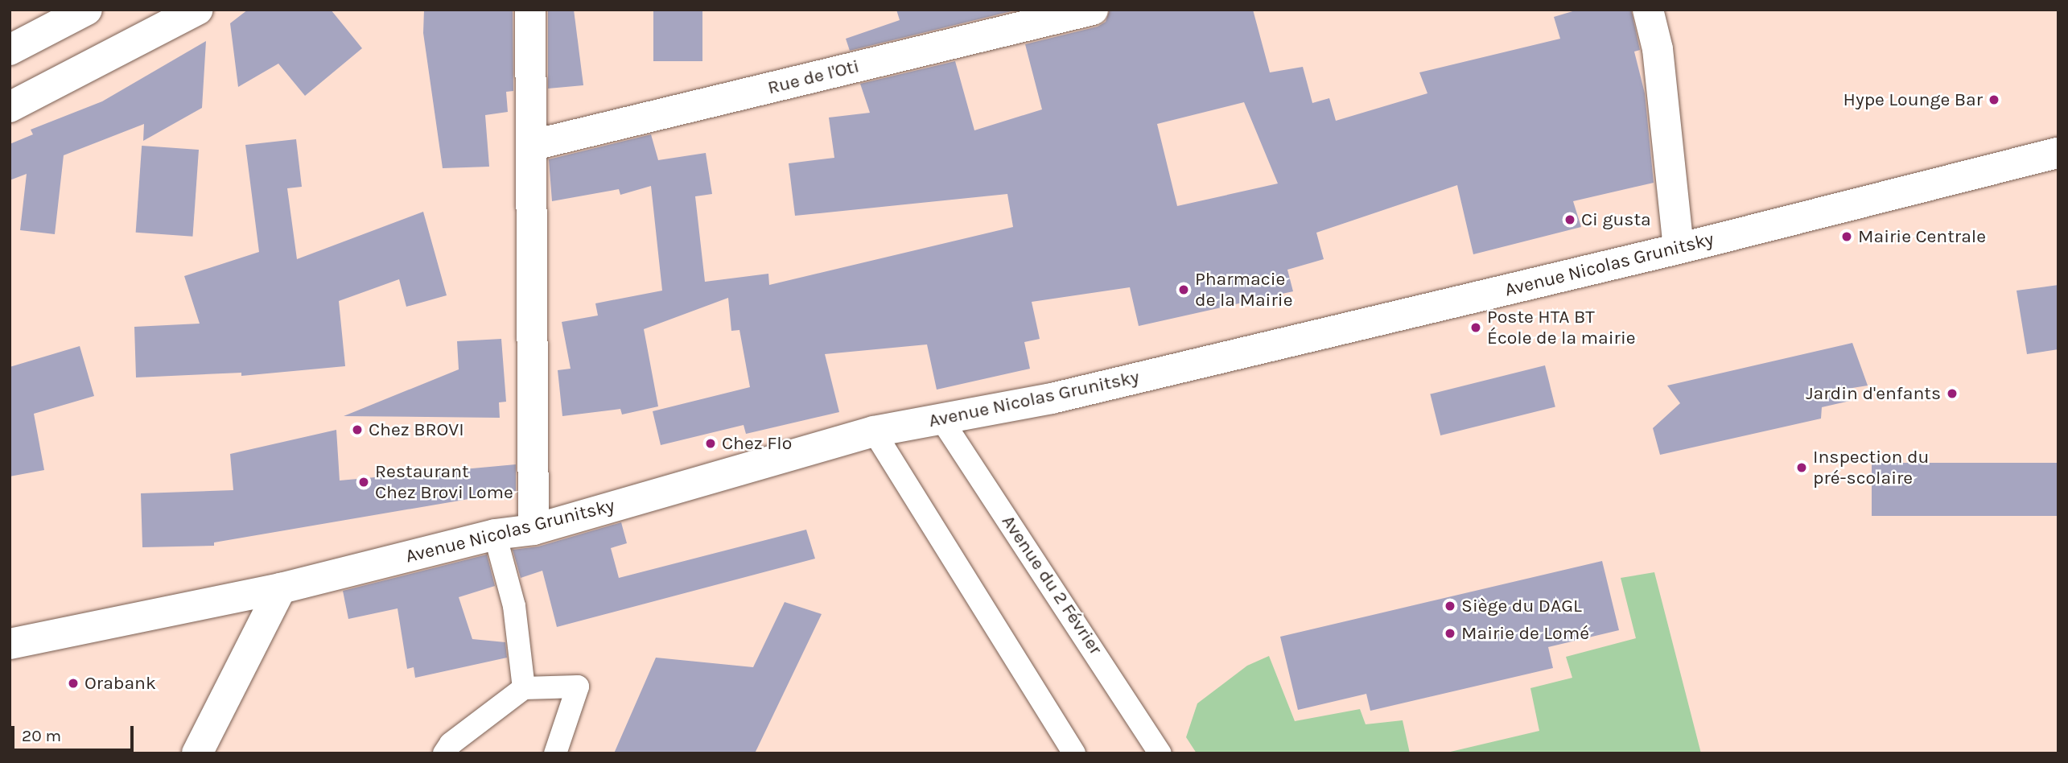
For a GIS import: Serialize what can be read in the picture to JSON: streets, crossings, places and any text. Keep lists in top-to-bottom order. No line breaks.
{"streets":{"main road":["Rue de l'Oti","Avenue Nicolas Grunitsky"],"lane":["Avenue du 2 Février"]},"crossings":[["Avenue Nicolas Grunitsky","Avenue du 2 Février"]],"places":["Hype Lounge Bar","Ci gusta","Mairie Centrale","Pharmacie de la Mairie","Poste HTA BT École de la mairie","Jardin d'enfants","Chez BROVI","Chez Flo","Inspection du pré-scolaire","Restaurant Chez Brovi Lome","Siège du DAGL","Mairie de Lomé","Orabank"],"scale_bar":"20 m"}
